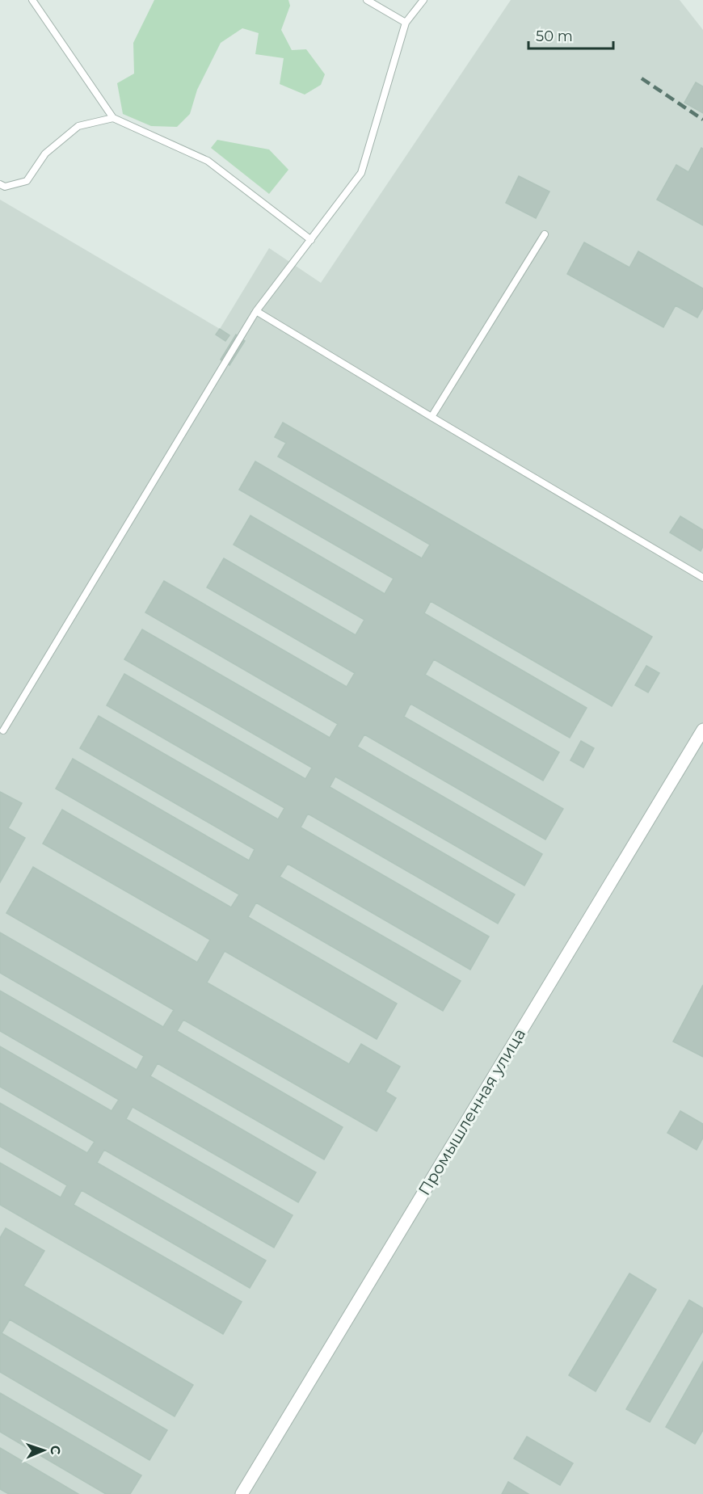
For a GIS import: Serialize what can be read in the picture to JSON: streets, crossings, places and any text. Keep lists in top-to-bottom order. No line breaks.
{"streets":{"street":["Промышленная улица"]},"scale_bar":"50 m","north":"right"}
